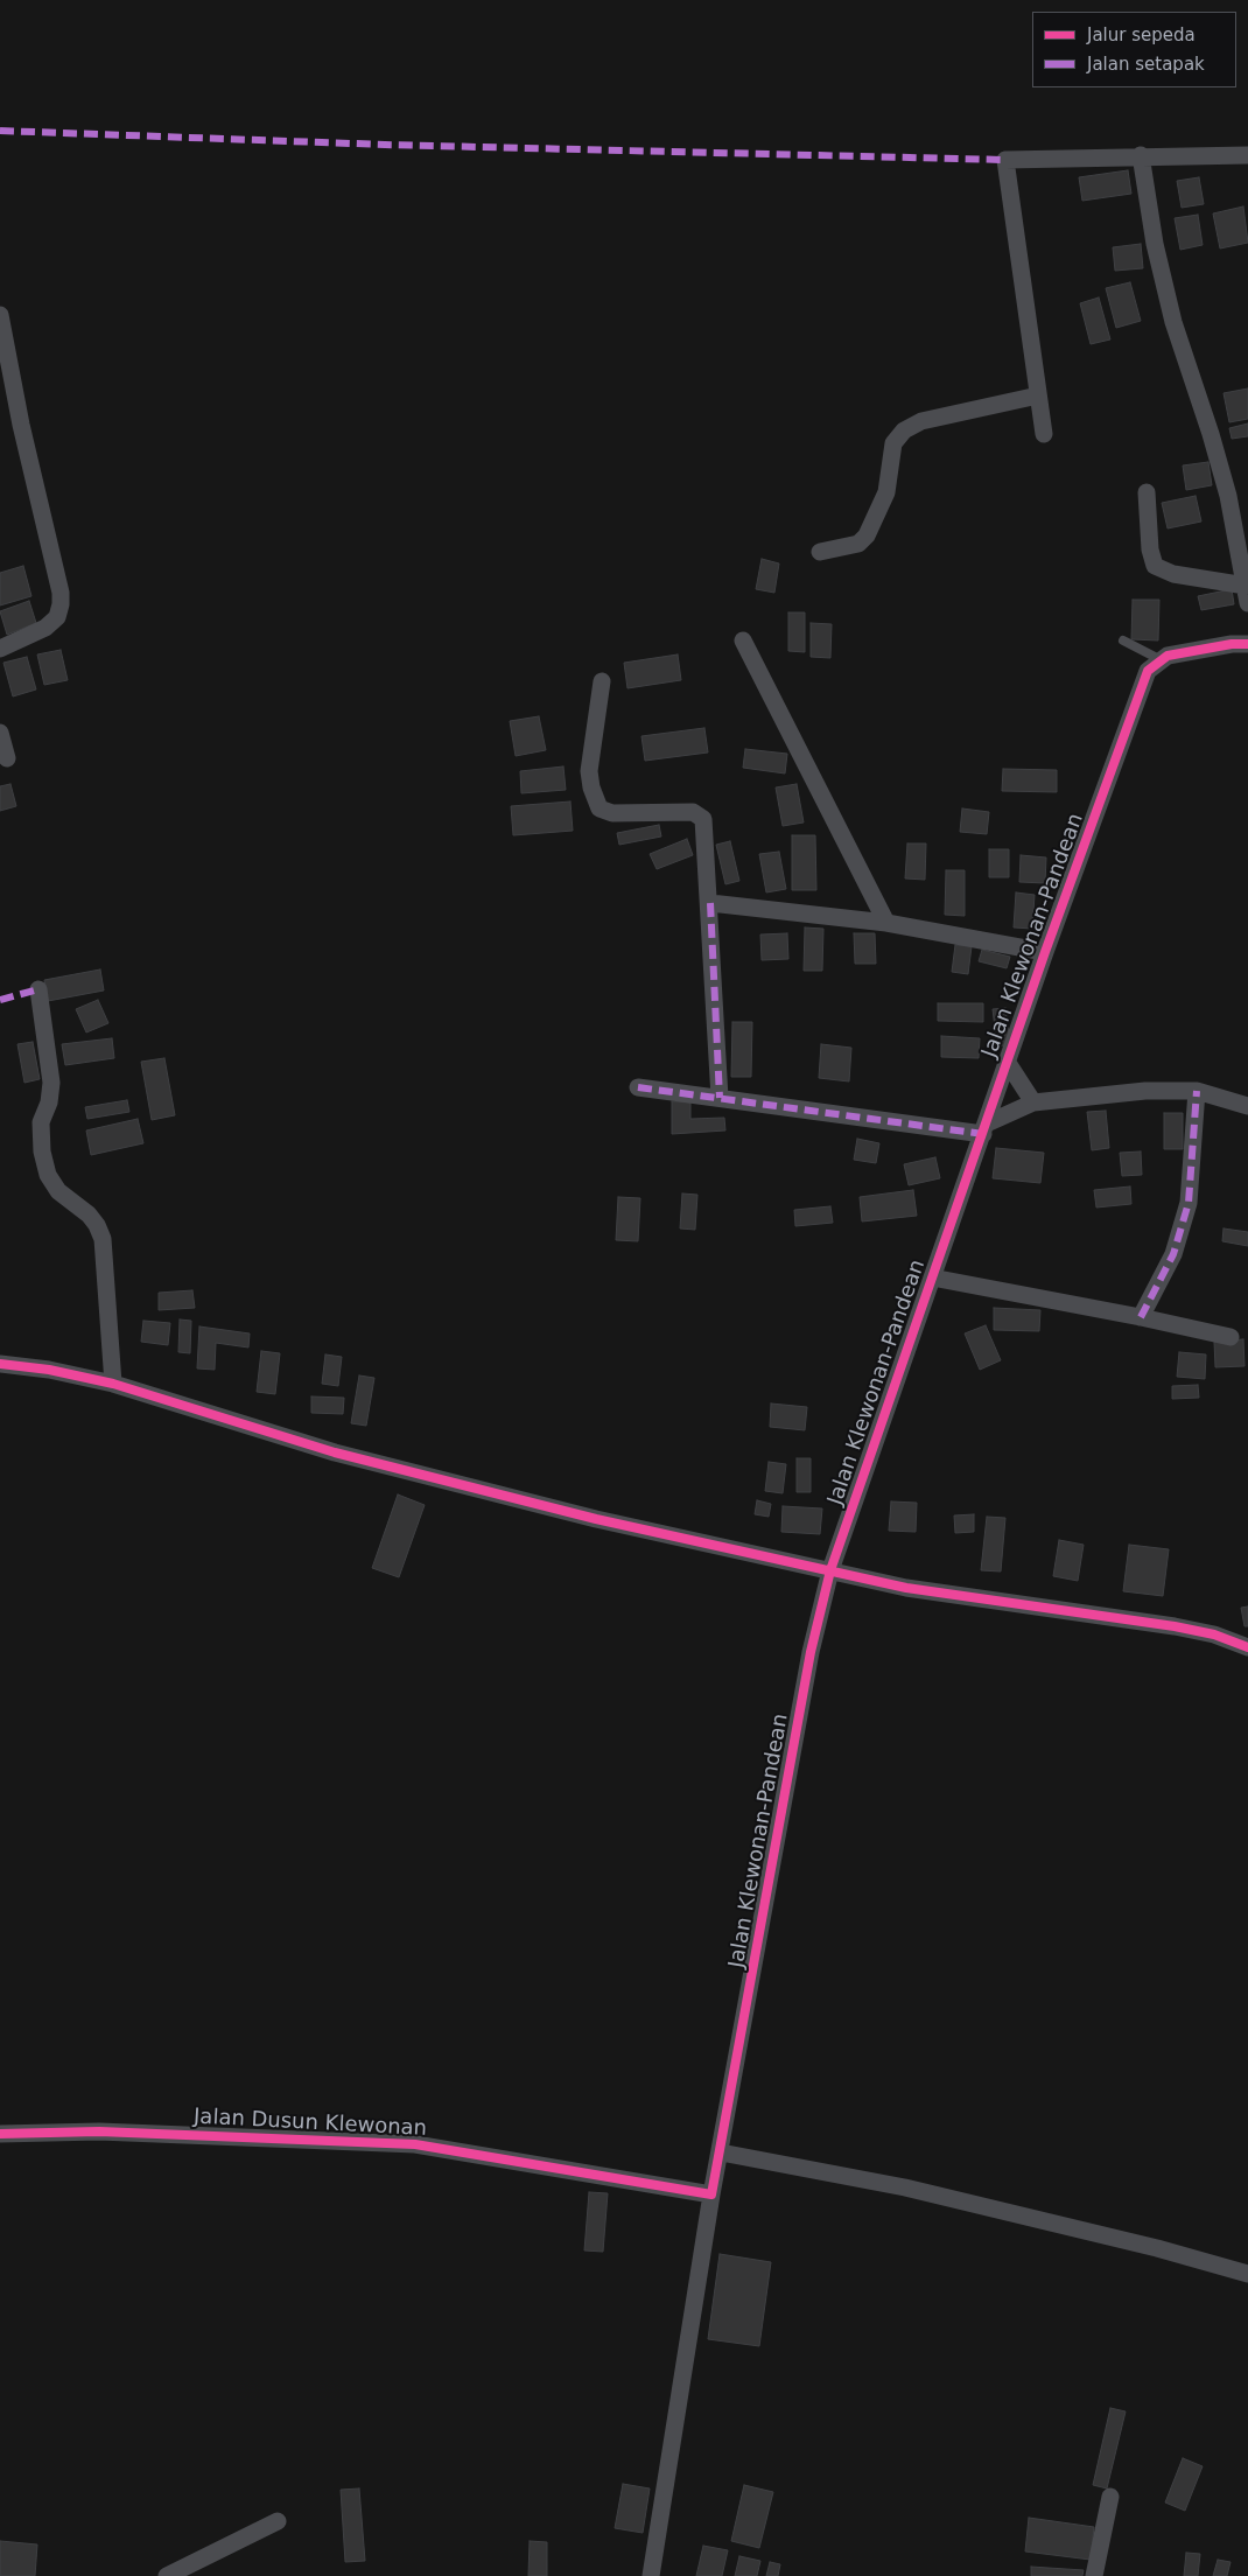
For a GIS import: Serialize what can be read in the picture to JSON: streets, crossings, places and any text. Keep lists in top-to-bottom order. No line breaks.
{"streets":{"street":["Jalan Klewonan-Pandean","Jalan Dusun Klewonan"]},"legend":["Jalur sepeda","Jalan setapak"]}
